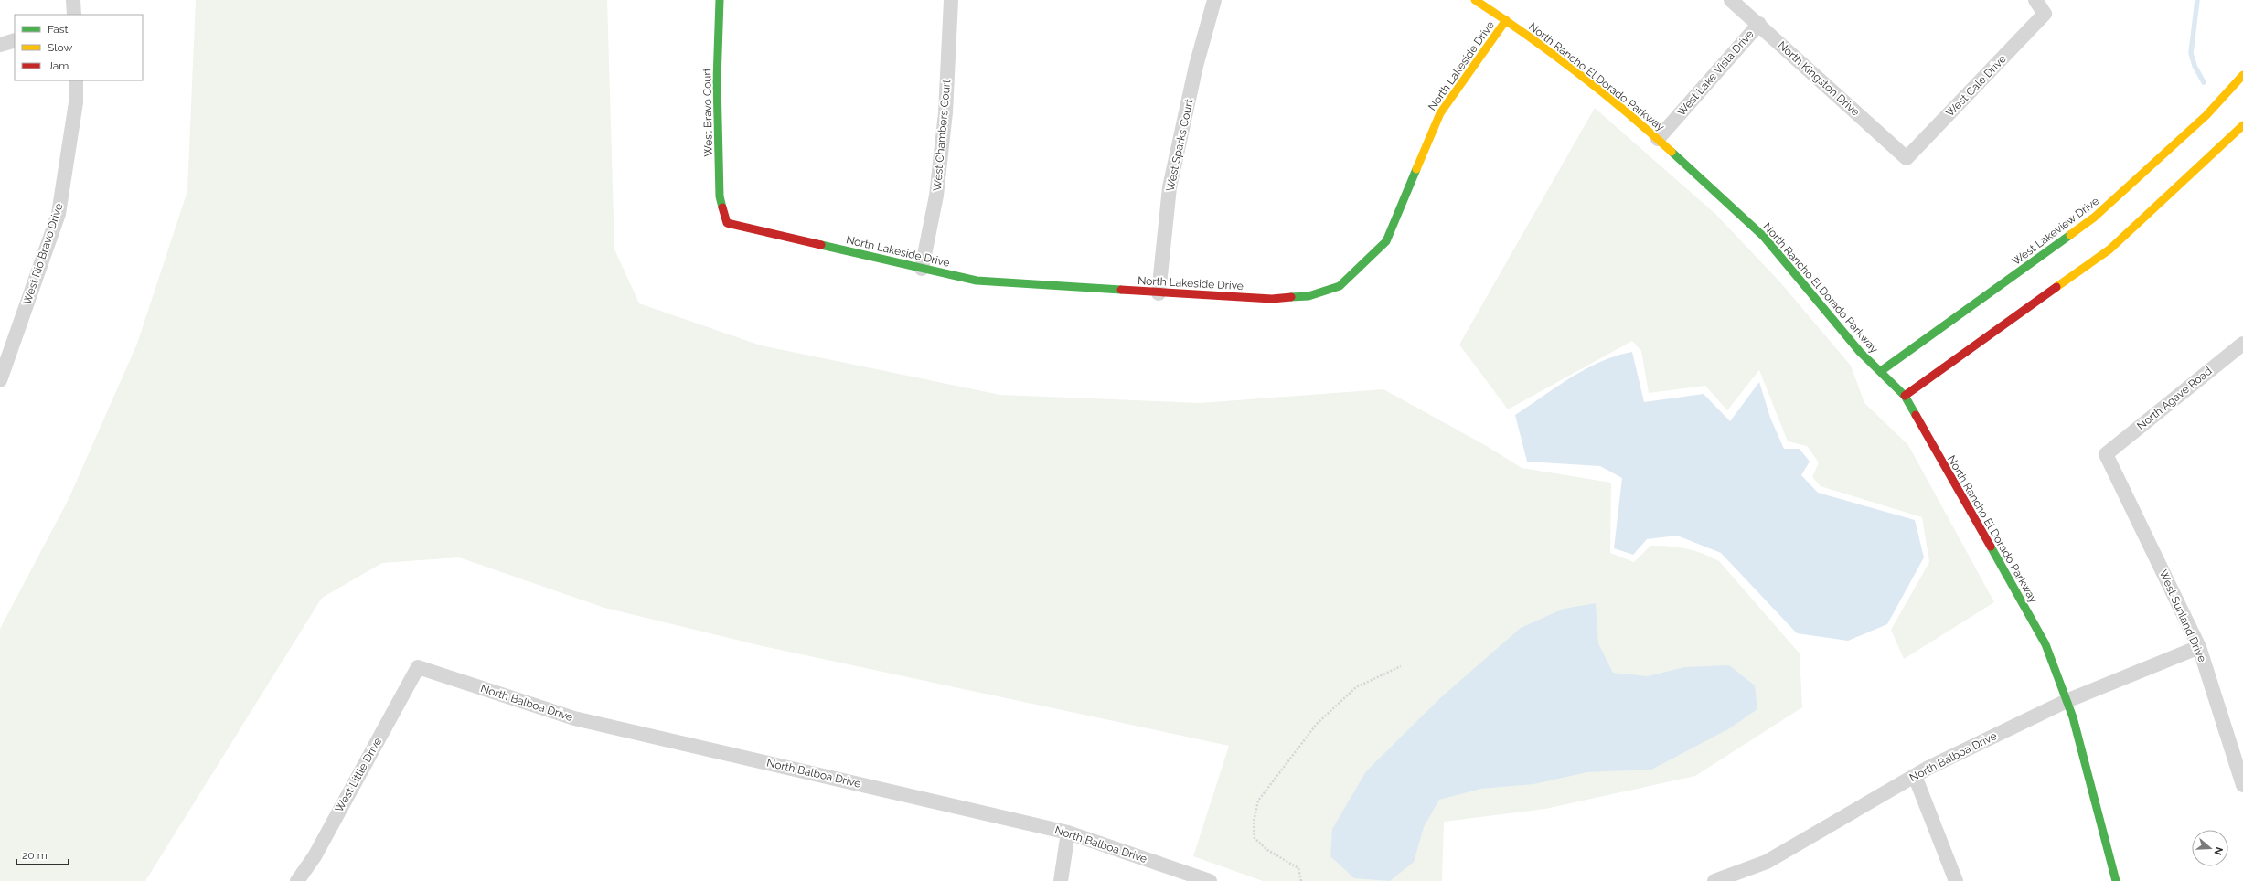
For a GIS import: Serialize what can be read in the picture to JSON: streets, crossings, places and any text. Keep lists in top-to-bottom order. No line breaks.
{"streets":{"street":["North Lakeside Drive","West Lake Vista Drive","North Rancho El Dorado Parkway","North Kingston Drive","West Cale Drive","West Bravo Court","West Chambers Court","West Sparks Court","West Lakeview Drive","West Rio Bravo Drive","North Agave Road","West Sunland Drive","North Balboa Drive","West Little Drive"]},"crossings":[["North Lakeside Drive","North Rancho El Dorado Parkway"],["North Lakeside Drive","West Bravo Court"],["North Lakeside Drive","West Chambers Court"],["North Lakeside Drive","West Sparks Court"],["West Lake Vista Drive","North Rancho El Dorado Parkway"],["West Lake Vista Drive","North Kingston Drive"],["North Rancho El Dorado Parkway","West Lakeview Drive"],["North Rancho El Dorado Parkway","North Balboa Drive"],["North Kingston Drive","West Cale Drive"],["North Agave Road","West Sunland Drive"],["West Sunland Drive","North Balboa Drive"],["North Balboa Drive","West Little Drive"]],"legend":["Fast","Slow","Jam"],"scale_bar":"20 m","north":"right"}
